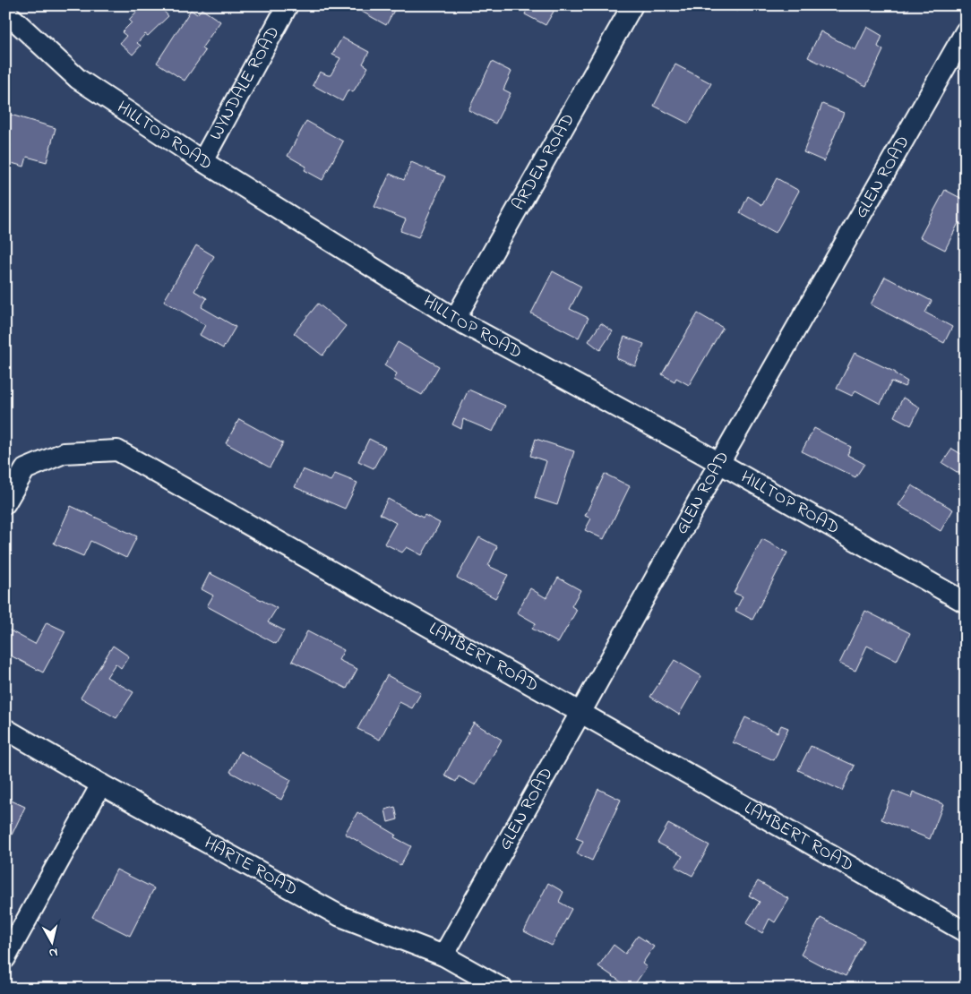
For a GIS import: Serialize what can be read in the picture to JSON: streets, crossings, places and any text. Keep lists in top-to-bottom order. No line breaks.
{"streets":{"street":["WYNDALE ROAD","HILLTOP ROAD","ARDEN ROAD","GLEN ROAD","LAMBERT ROAD","HARTE ROAD"]},"crossings":[["WYNDALE ROAD","HILLTOP ROAD"],["HILLTOP ROAD","ARDEN ROAD"],["HILLTOP ROAD","GLEN ROAD"],["GLEN ROAD","LAMBERT ROAD"],["GLEN ROAD","HARTE ROAD"]],"north":"bottom"}
